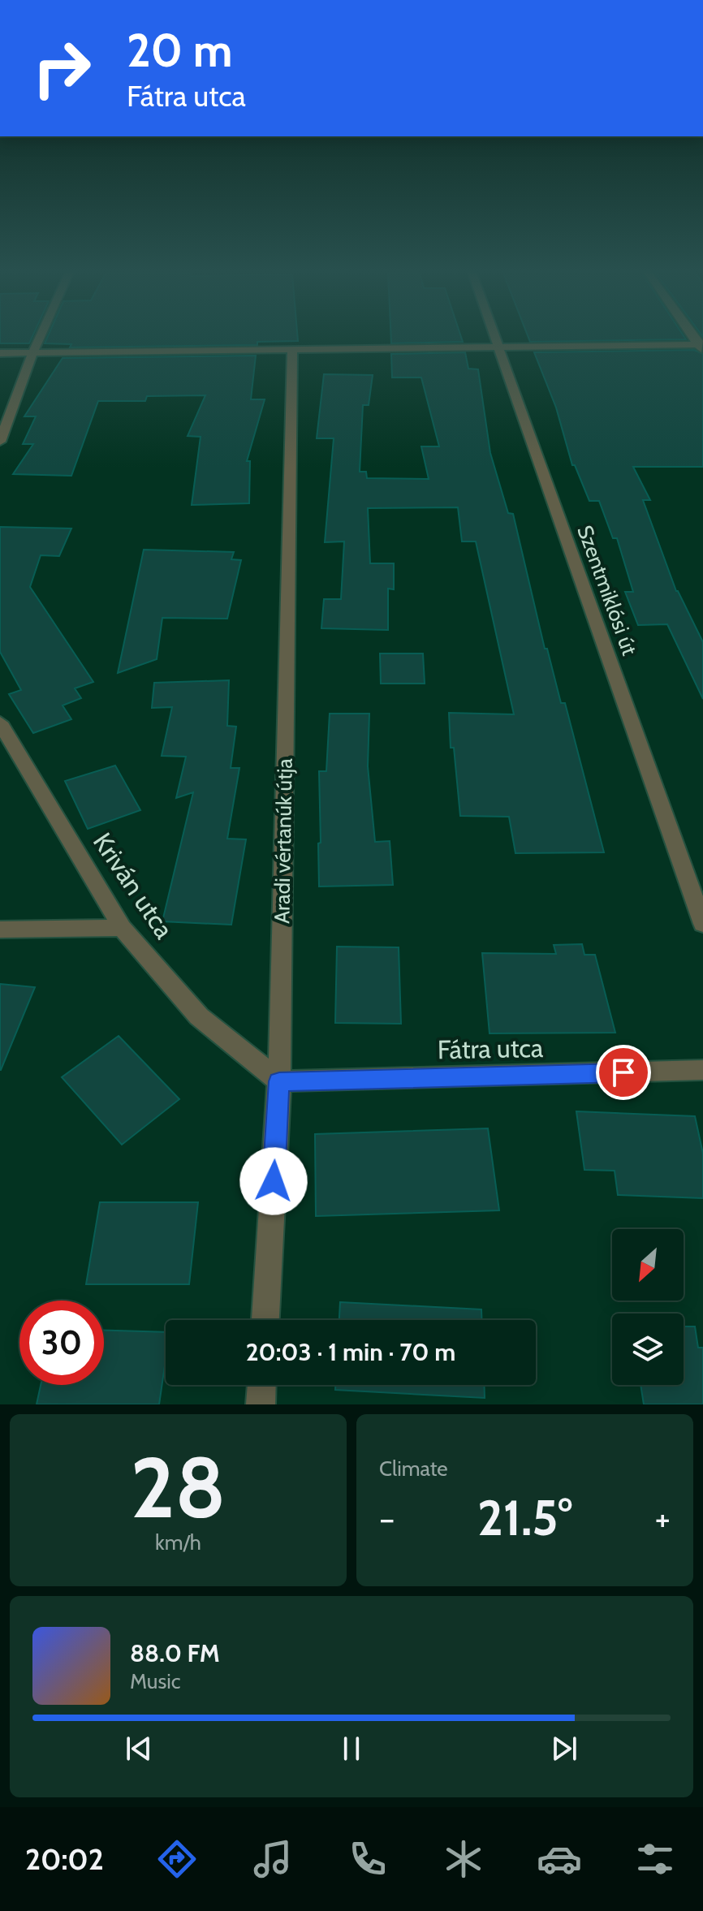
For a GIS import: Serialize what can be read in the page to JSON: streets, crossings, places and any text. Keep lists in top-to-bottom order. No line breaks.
{"streets":{"street":["Szentmiklósi út","Aradi vértanúk útja","Kriván utca","Fátra utca"]},"crossings":[["Aradi vértanúk útja","Kriván utca"],["Aradi vértanúk útja","Fátra utca"],["Kriván utca","Fátra utca"]],"north":"bottom left","page":{"turn":["20 m","Fátra utca"],"limit":"30","trip":"20:03 · 1 min · 70 m","tile":[["28","km/h"],"Climate"],"heat":["−","21.5°","+"],"song":["88.0 FM","Music"],"tabs":"20:02"}}
